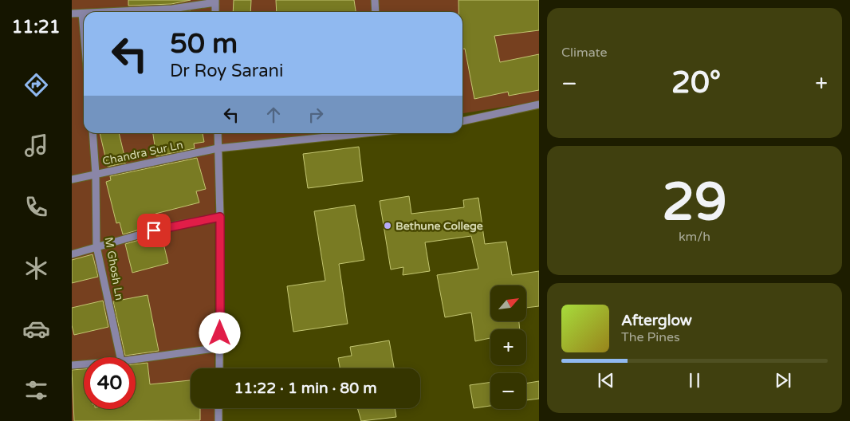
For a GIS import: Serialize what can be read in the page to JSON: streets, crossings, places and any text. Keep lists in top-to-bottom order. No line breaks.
{"streets":{"street":["Chandra Sur Ln","M Ghosh Ln"]},"crossings":[["Chandra Sur Ln","M Ghosh Ln"]],"places":["Bethune College"],"north":"top right","page":{"tabs":"11:21","tile":["Climate",["29","km/h"]],"turn":["50 m","Dr Roy Sarani"],"heat":["−","20°","+"],"map_buttons":["+","−"],"song":["Afterglow","The Pines"],"limit":"40","trip":"11:22 · 1 min · 80 m"}}
